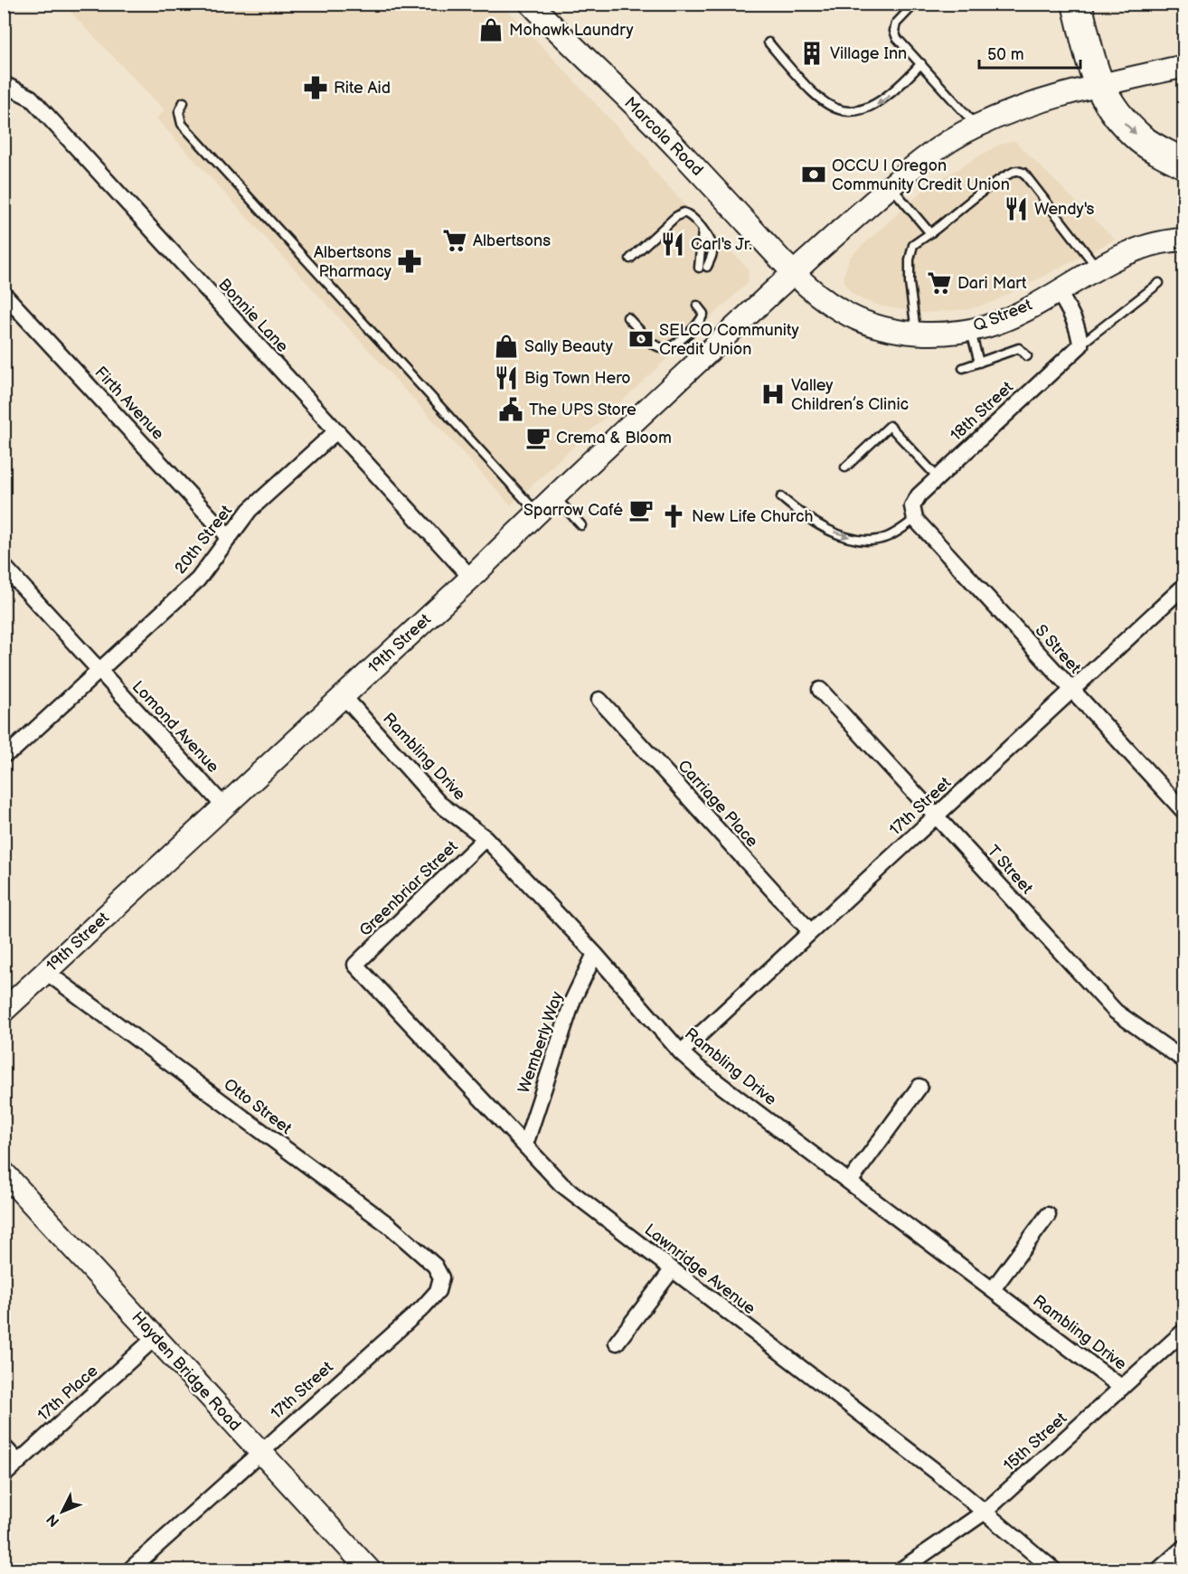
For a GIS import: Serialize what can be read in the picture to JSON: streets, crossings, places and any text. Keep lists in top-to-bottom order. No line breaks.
{"streets":{"street":["Marcola Road","Bonnie Lane","Q Street","Firth Avenue","18th Street","20th Street","19th Street","S Street","Lomond Avenue","Rambling Drive","Carriage Place","17th Street","T Street","Greenbriar Street","Wemberly Way","Otto Street","Lawnridge Avenue","Hayden Bridge Road","17th Place","15th Street"]},"crossings":[["Marcola Road","Q Street"],["Marcola Road","19th Street"],["Bonnie Lane","20th Street"],["Bonnie Lane","19th Street"],["Q Street","19th Street"],["Firth Avenue","20th Street"],["18th Street","S Street"],["20th Street","Lomond Avenue"],["19th Street","Lomond Avenue"],["19th Street","Rambling Drive"],["19th Street","Otto Street"],["S Street","17th Street"],["Rambling Drive","17th Street"],["Rambling Drive","Greenbriar Street"],["Rambling Drive","Wemberly Way"],["Rambling Drive","15th Street"],["Carriage Place","17th Street"],["17th Street","T Street"],["17th Street","Otto Street"],["17th Street","Hayden Bridge Road"],["Greenbriar Street","Lawnridge Avenue"],["Wemberly Way","Lawnridge Avenue"],["Lawnridge Avenue","15th Street"],["Hayden Bridge Road","17th Place"]],"places":{"shop":["Mohawk Laundry","Sally Beauty"],"building":["Village Inn"],"pharmacy":["Rite Aid","Albertsons Pharmacy"],"bank":["OCCU | Oregon Community Credit Union","SELCO Community Credit Union"],"restaurant":["Wendy's","Carl's Jr.","Big Town Hero"],"supermarket":["Albertsons","Dari Mart"],"hospital":["Valley Children’s Clinic"],"public building":["The UPS Store"],"cafe":["Crema & Bloom","Sparrow Café"],"church":["New Life Church"]},"scale_bar":"50 m","north":"bottom left"}
